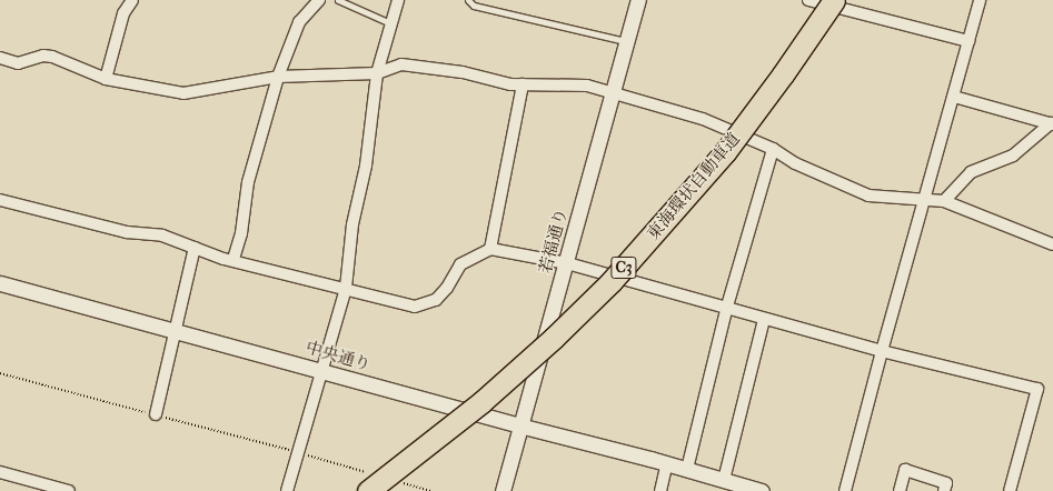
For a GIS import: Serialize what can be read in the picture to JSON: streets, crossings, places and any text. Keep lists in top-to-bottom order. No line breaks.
{"streets":{"highway":["東海環状自動車道","C3"],"street":["若福通り","中央通り"]},"crossings":[["若福通り","中央通り"]]}
